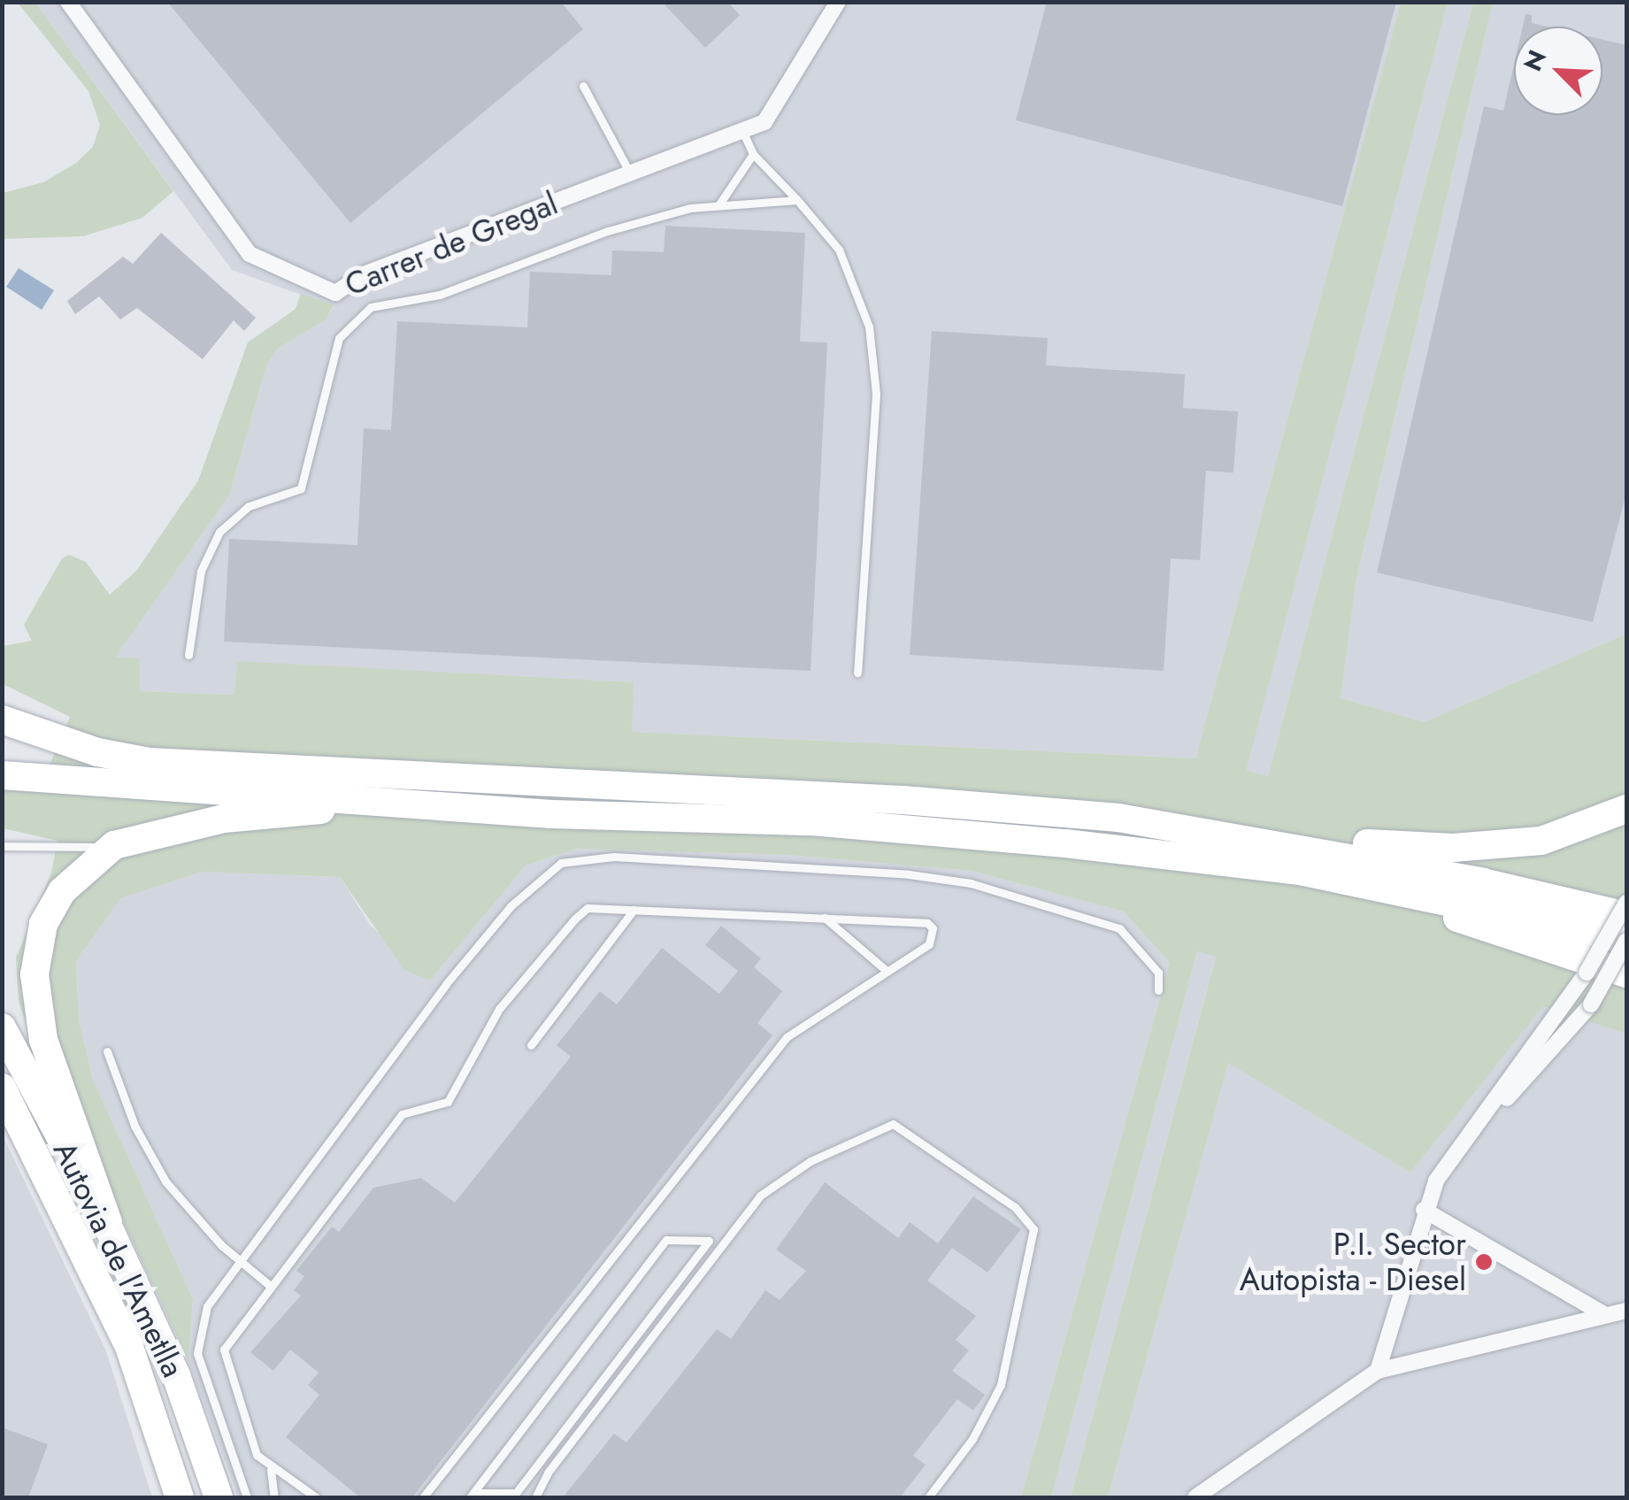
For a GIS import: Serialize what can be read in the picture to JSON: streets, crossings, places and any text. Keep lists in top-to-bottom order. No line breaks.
{"streets":{"highway":["Autovia de l'Ametlla"],"street":["Carrer de Gregal"]},"places":["P.I. Sector Autopista - Diesel"],"north":"top left"}
